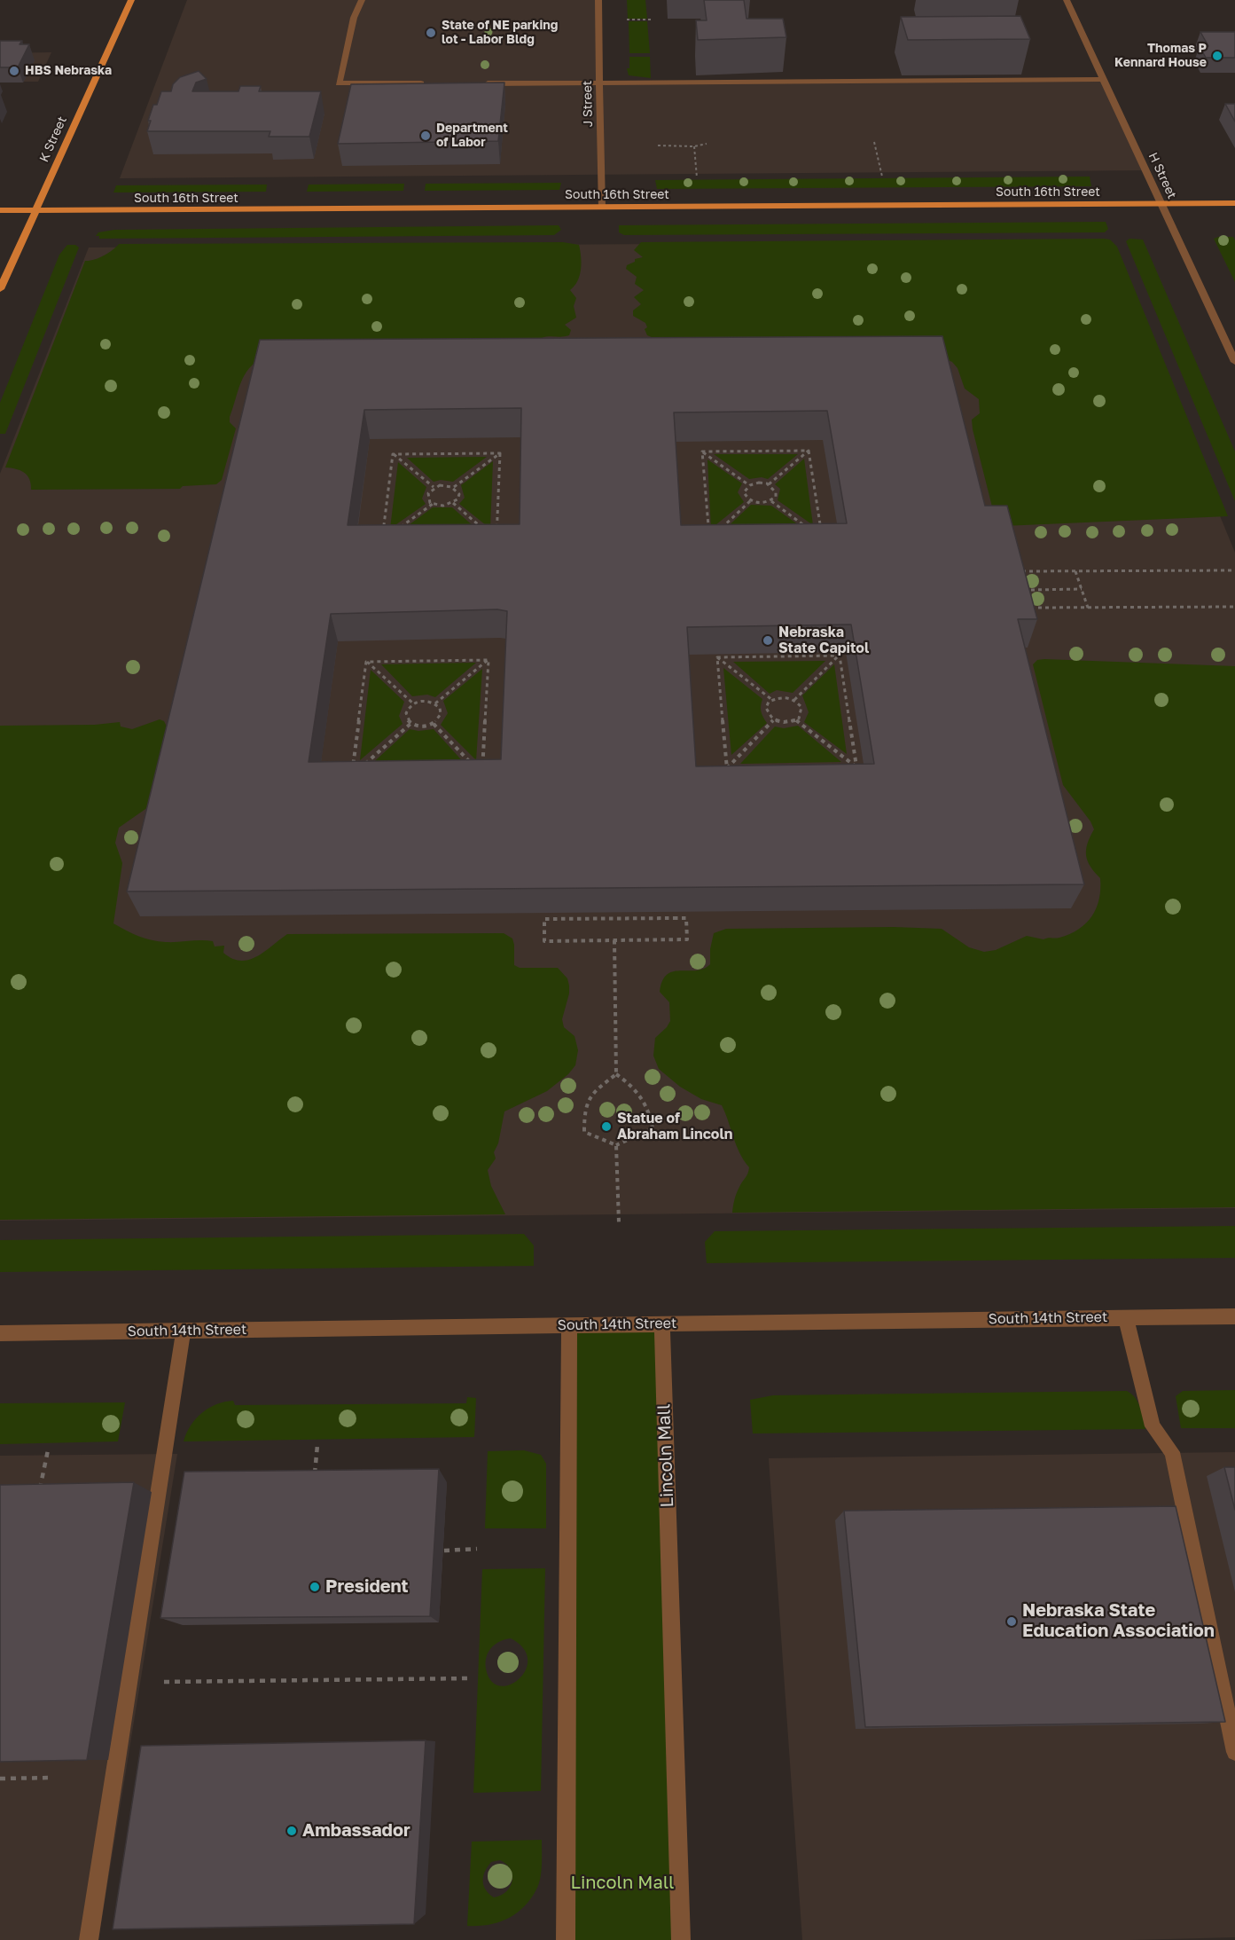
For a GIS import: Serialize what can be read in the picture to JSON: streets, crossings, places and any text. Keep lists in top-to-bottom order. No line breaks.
{"streets":{"main road":["K Street","South 16th Street"],"street":["J Street","H Street","South 14th Street","Lincoln Mall"]},"crossings":[["J Street","South 16th Street"],["K Street","South 16th Street"],["H Street","South 16th Street"],["South 14th Street","Lincoln Mall"]],"parks":["Lincoln Mall"],"places":["State of NE parking lot - Labor Bldg","Thomas P Kennard House","HBS Nebraska","Department of Labor","Nebraska State Capitol","Statue of Abraham Lincoln","President","Nebraska State Education Association","Ambassador"]}
